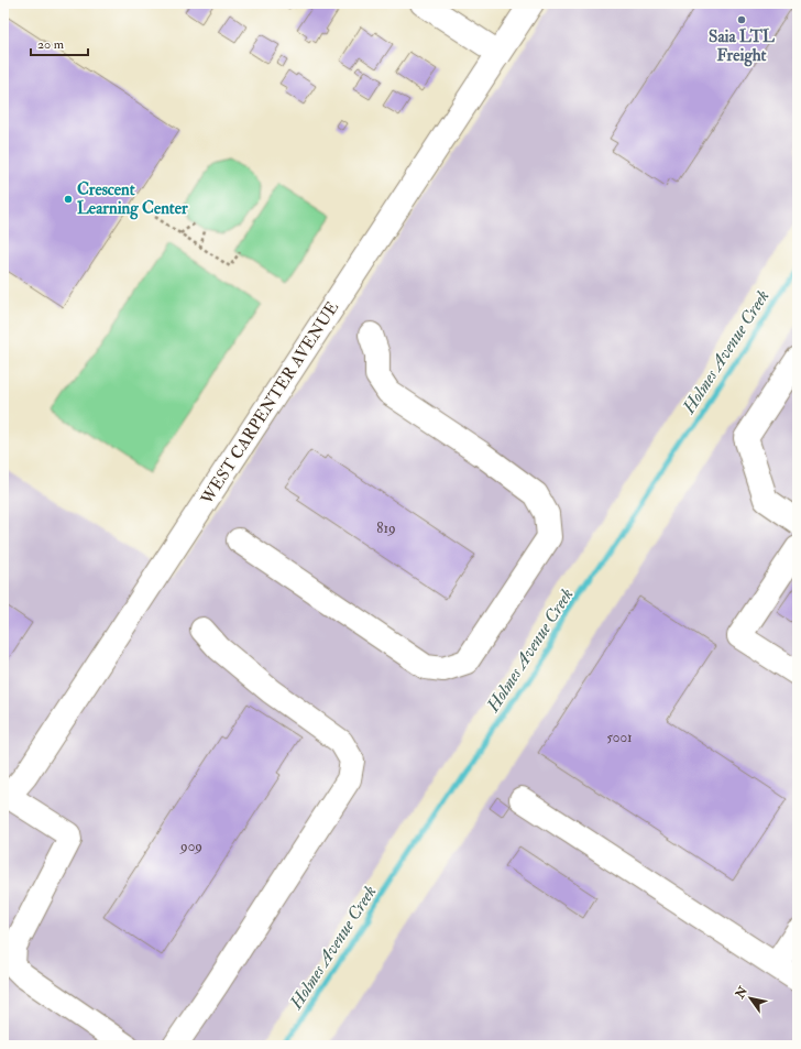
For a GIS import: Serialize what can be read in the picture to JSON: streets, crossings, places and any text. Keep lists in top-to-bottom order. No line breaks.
{"streets":{"street":["WEST CARPENTER AVENUE"]},"water":["Holmes Avenue Creek"],"places":["Saia LTL Freight","Crescent Learning Center"],"house_numbers":["819","5001","909"],"scale_bar":"20 m","north":"top left"}
